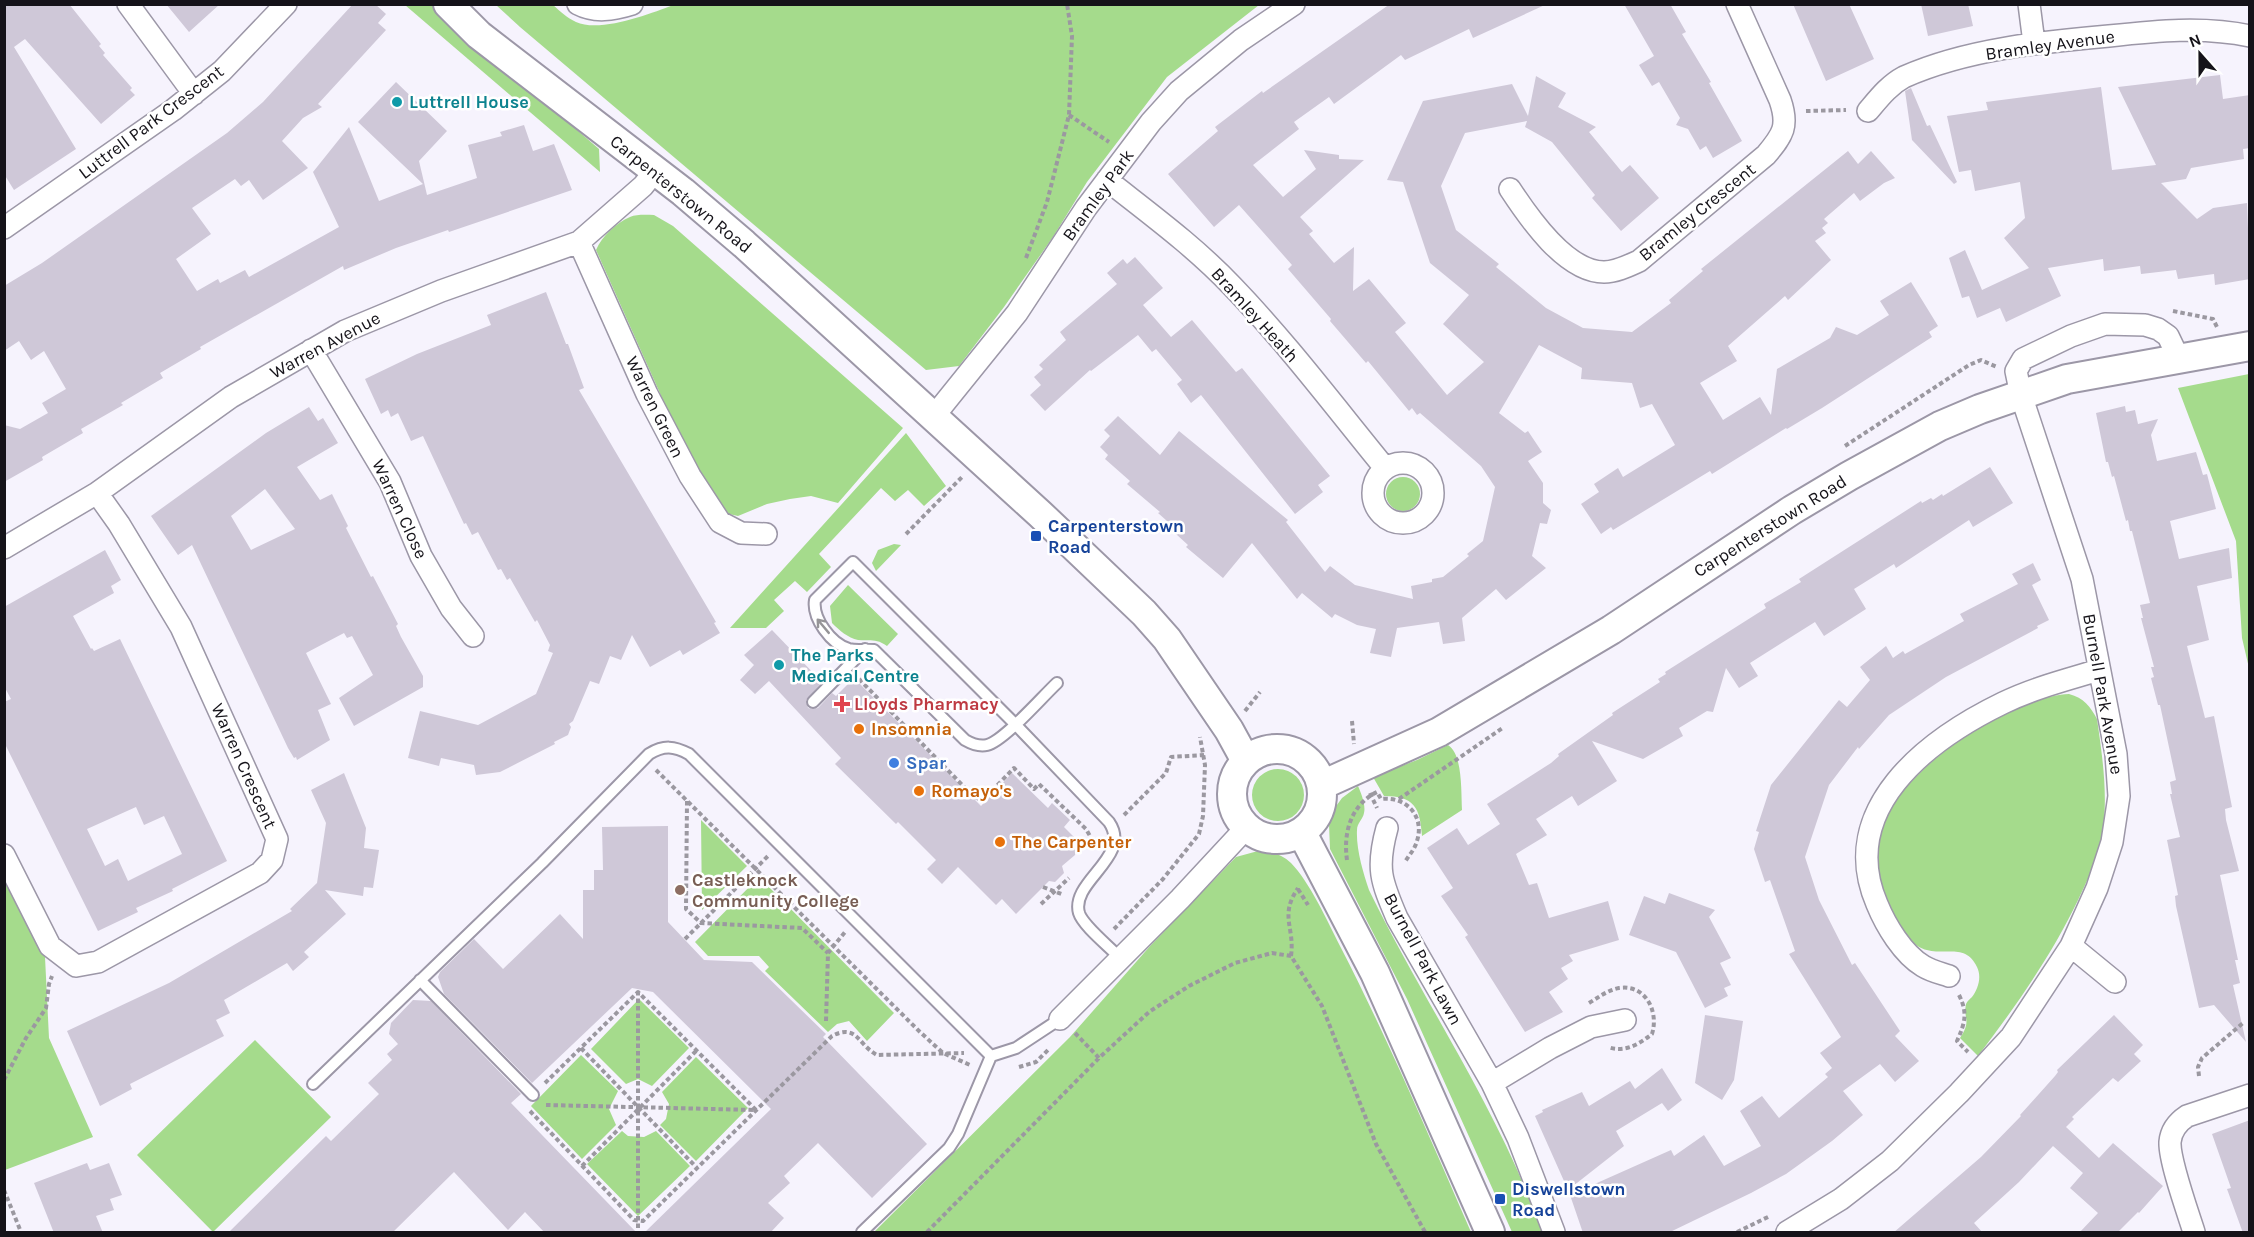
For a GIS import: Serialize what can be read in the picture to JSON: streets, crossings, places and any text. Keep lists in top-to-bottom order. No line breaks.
{"streets":{"street":["Bramley Avenue","Luttrell Park Crescent","Carpenterstown Road","Bramley Park","Bramley Crescent","Bramley Heath","Warren Avenue","Warren Green","Warren Close","Burnell Park Avenue","Warren Crescent","Burnell Park Lawn"]},"crossings":[["Carpenterstown Road","Bramley Park"],["Carpenterstown Road","Warren Avenue"],["Carpenterstown Road","Burnell Park Avenue"],["Bramley Park","Bramley Heath"],["Warren Avenue","Warren Green"],["Warren Avenue","Warren Close"],["Warren Avenue","Warren Crescent"]],"places":{"other":["Luttrell House","The Parks Medical Centre","Insomnia","Spar","Romayo's","The Carpenter","Castleknock Community College"],"transit":["Carpenterstown Road","Diswellstown Road"],"health":["Lloyds Pharmacy"]},"north":"top"}
